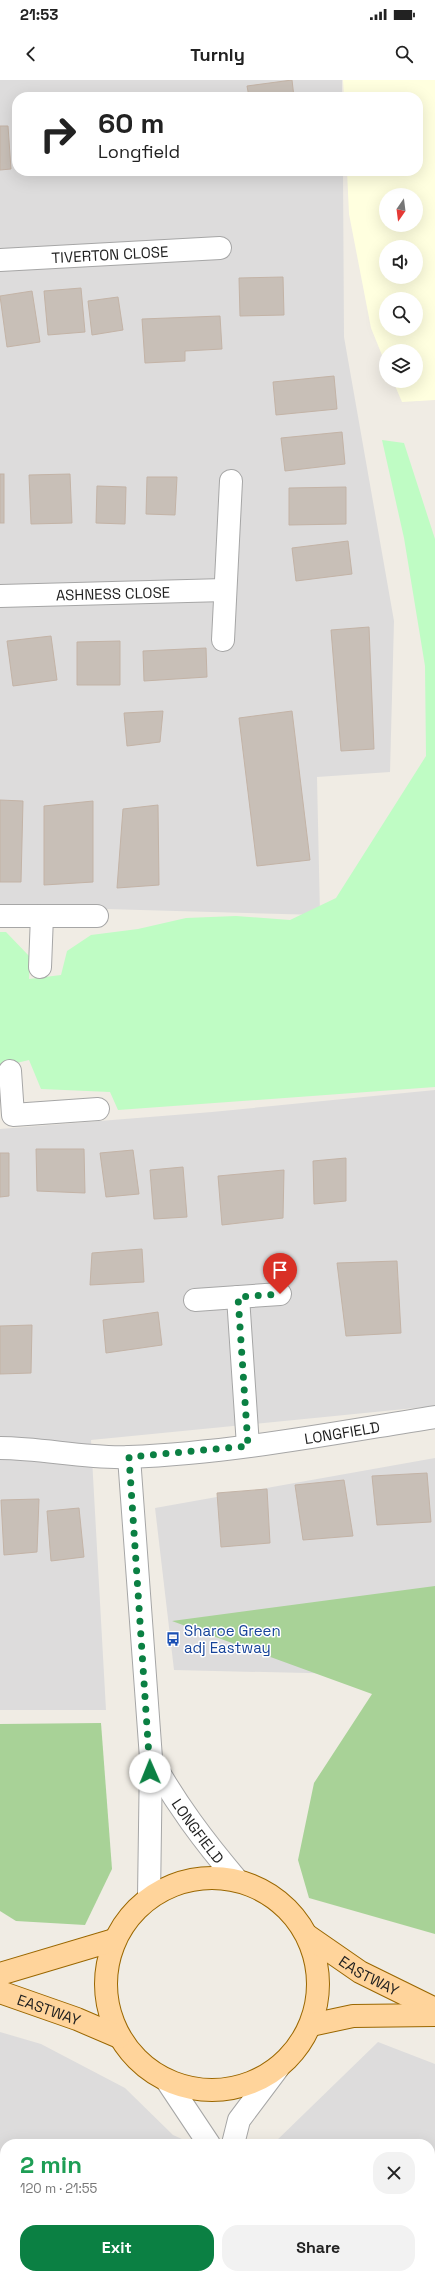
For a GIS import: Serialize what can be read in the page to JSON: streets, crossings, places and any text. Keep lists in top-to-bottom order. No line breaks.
{"streets":{"main road":["EASTWAY"],"street":["TIVERTON CLOSE","ASHNESS CLOSE","LONGFIELD"]},"crossings":[["LONGFIELD","EASTWAY"]],"places":{"bus stop":["Sharoe Green adj Eastway"]},"north":"bottom","page":{"status":"21:53","header":"Turnly","turn":["60 m","Longfield"],"heading":["2 min","120 m · 21:55"],"buttons":["Exit","Share"]}}
